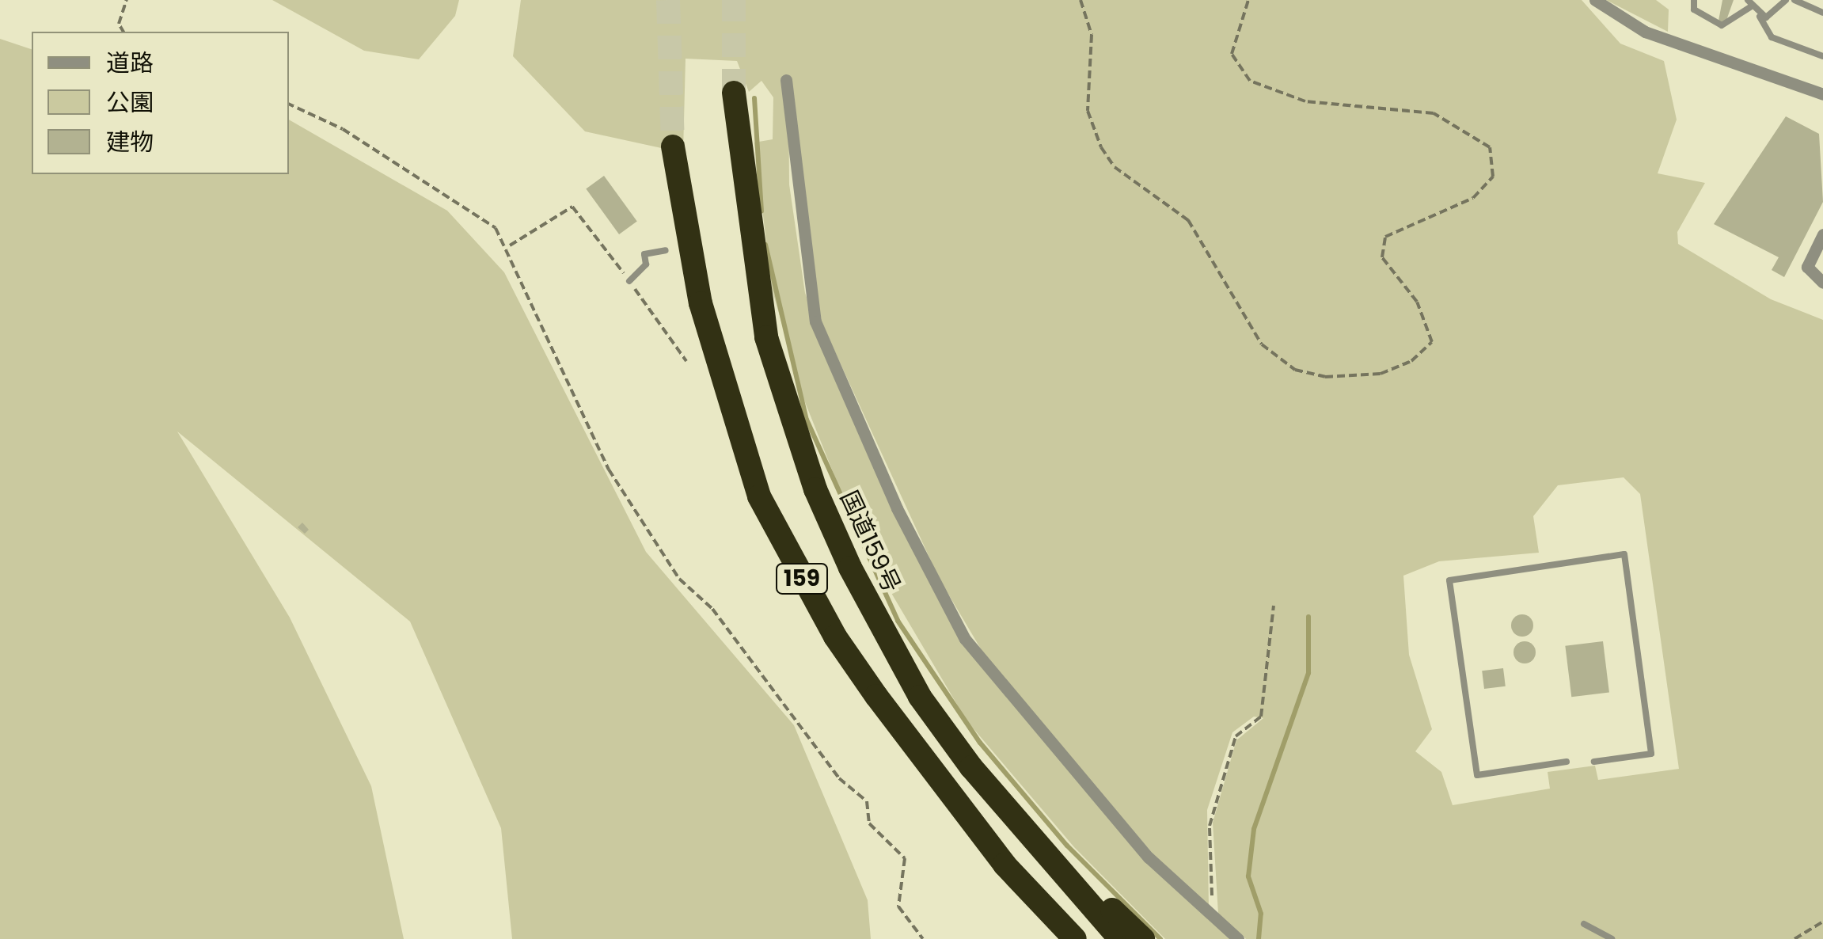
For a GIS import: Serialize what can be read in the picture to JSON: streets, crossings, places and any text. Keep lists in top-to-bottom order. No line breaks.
{"streets":{"highway":["国道159号","159"]},"crossings":[["国道159号","159"]],"legend":["道路","公園","建物"]}
